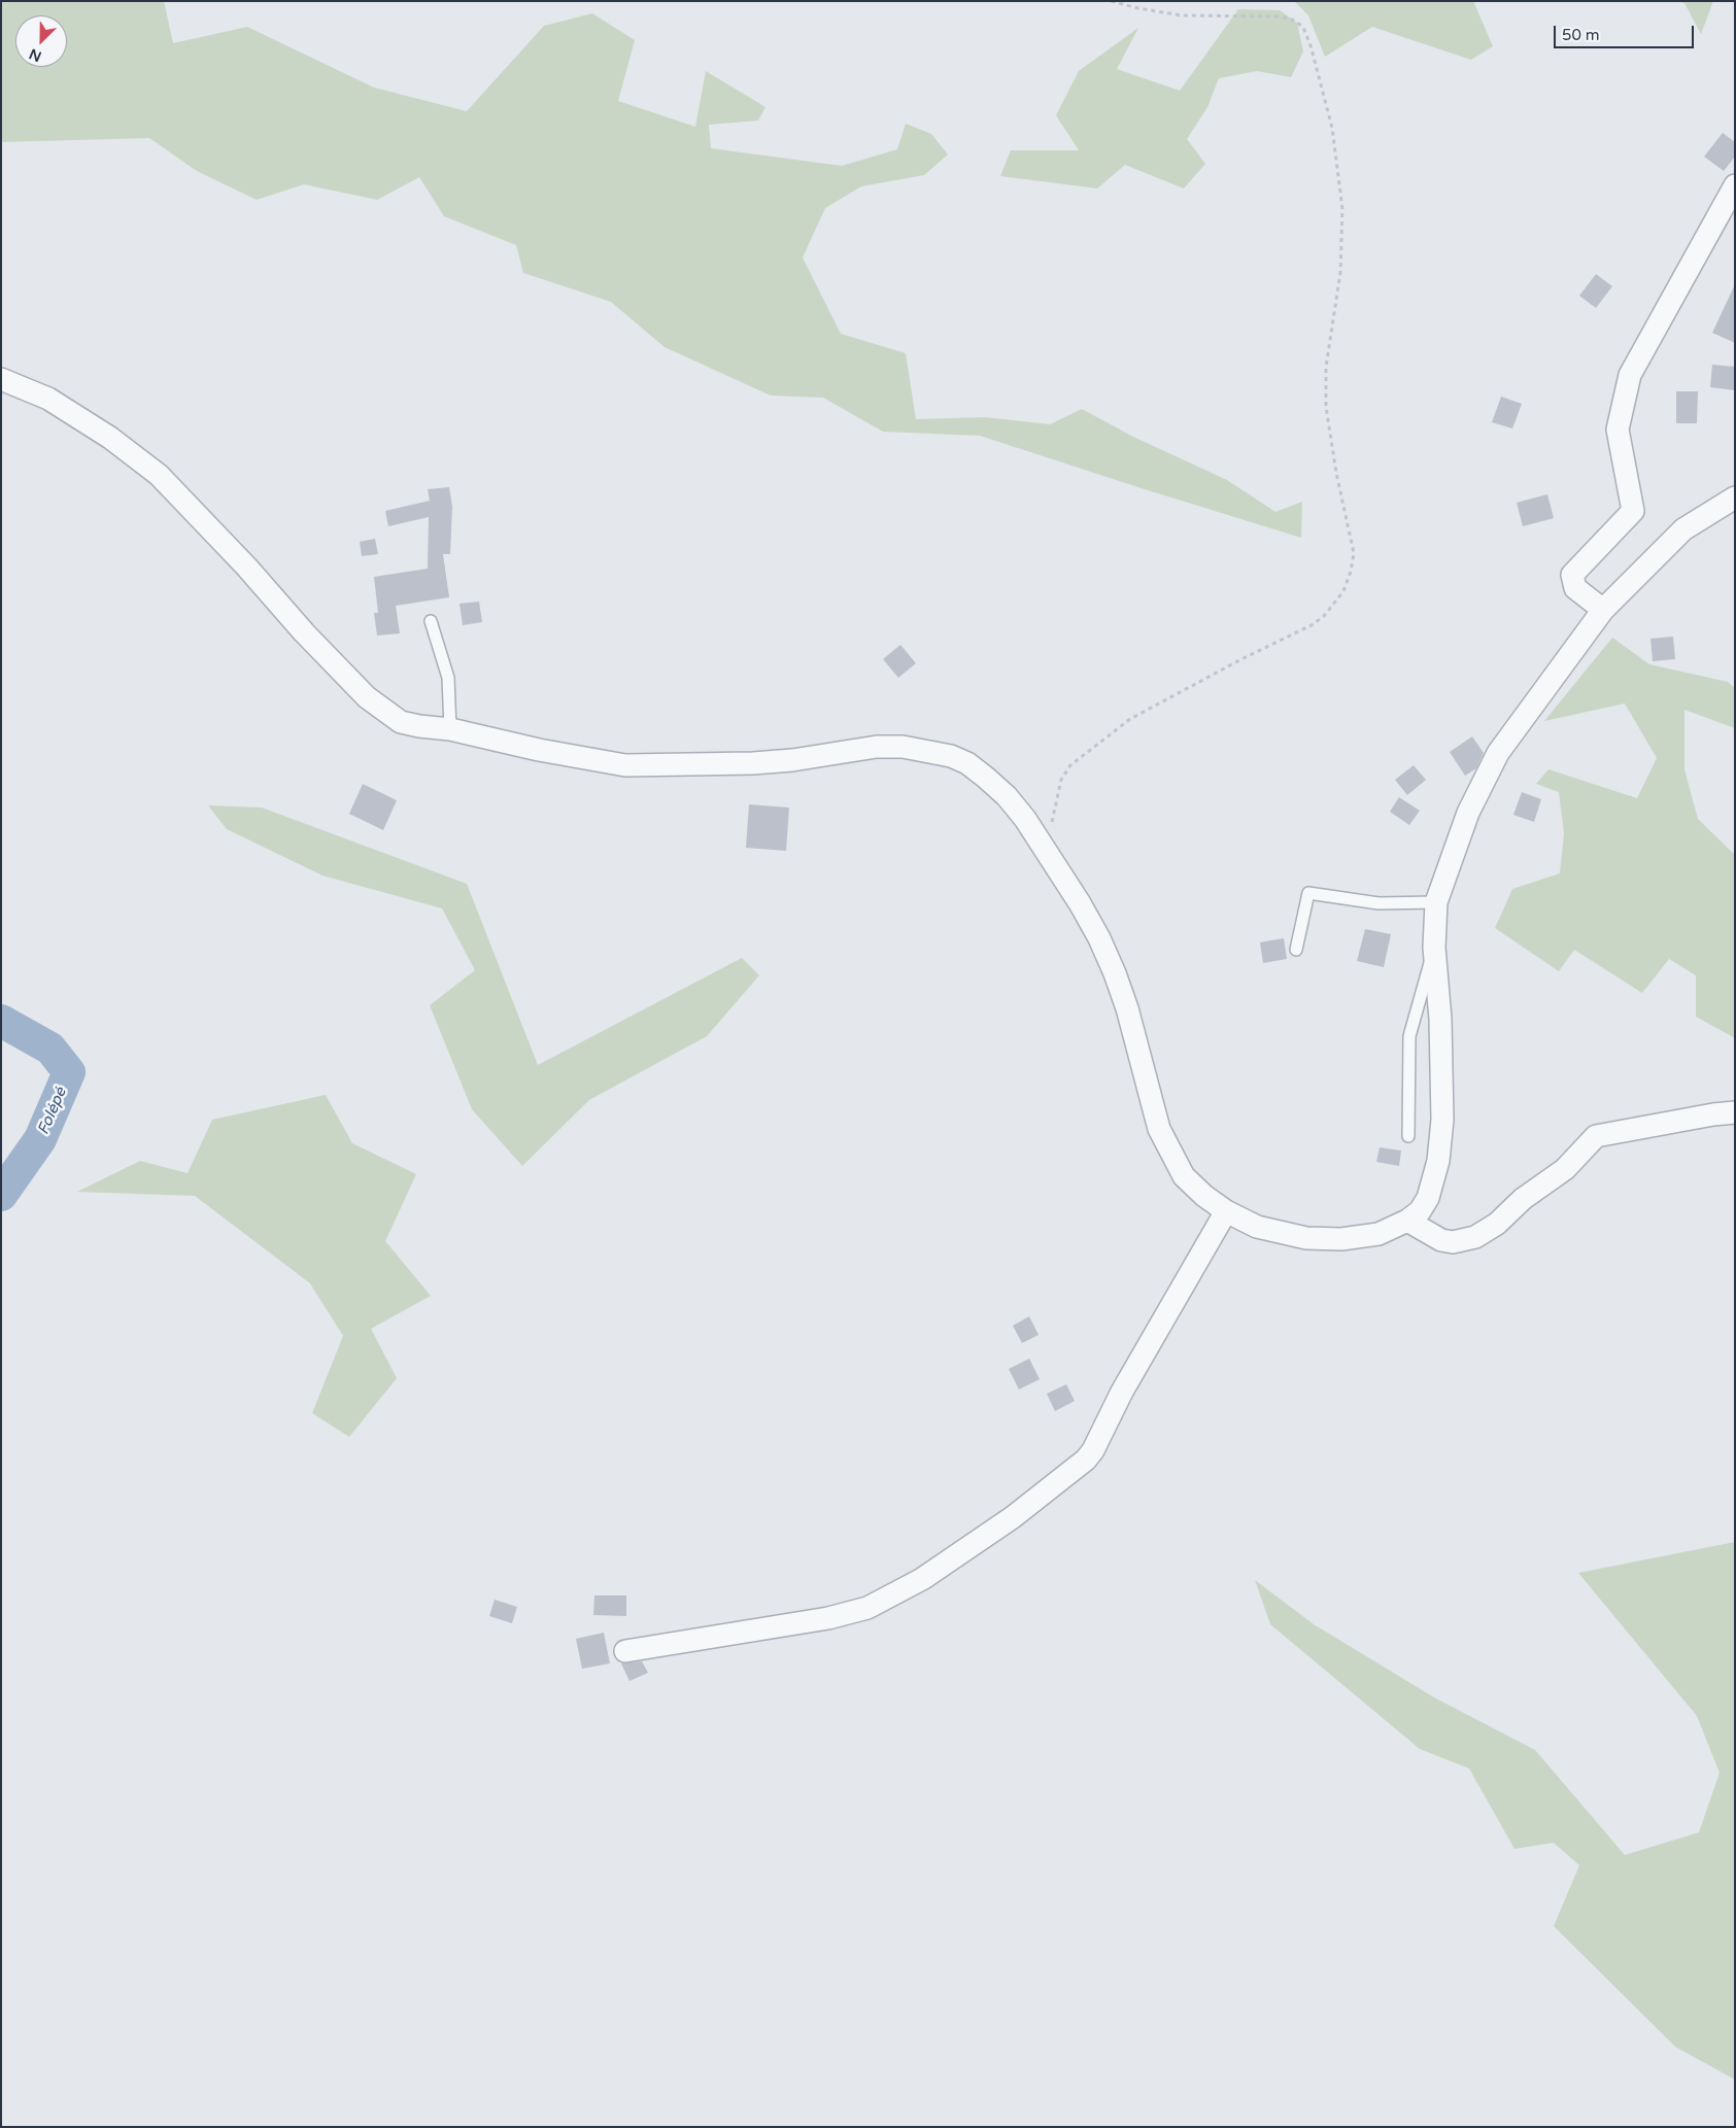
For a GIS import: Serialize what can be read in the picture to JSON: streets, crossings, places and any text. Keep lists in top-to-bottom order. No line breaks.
{"water":["Folépé"],"scale_bar":"50 m","north":"bottom left"}
